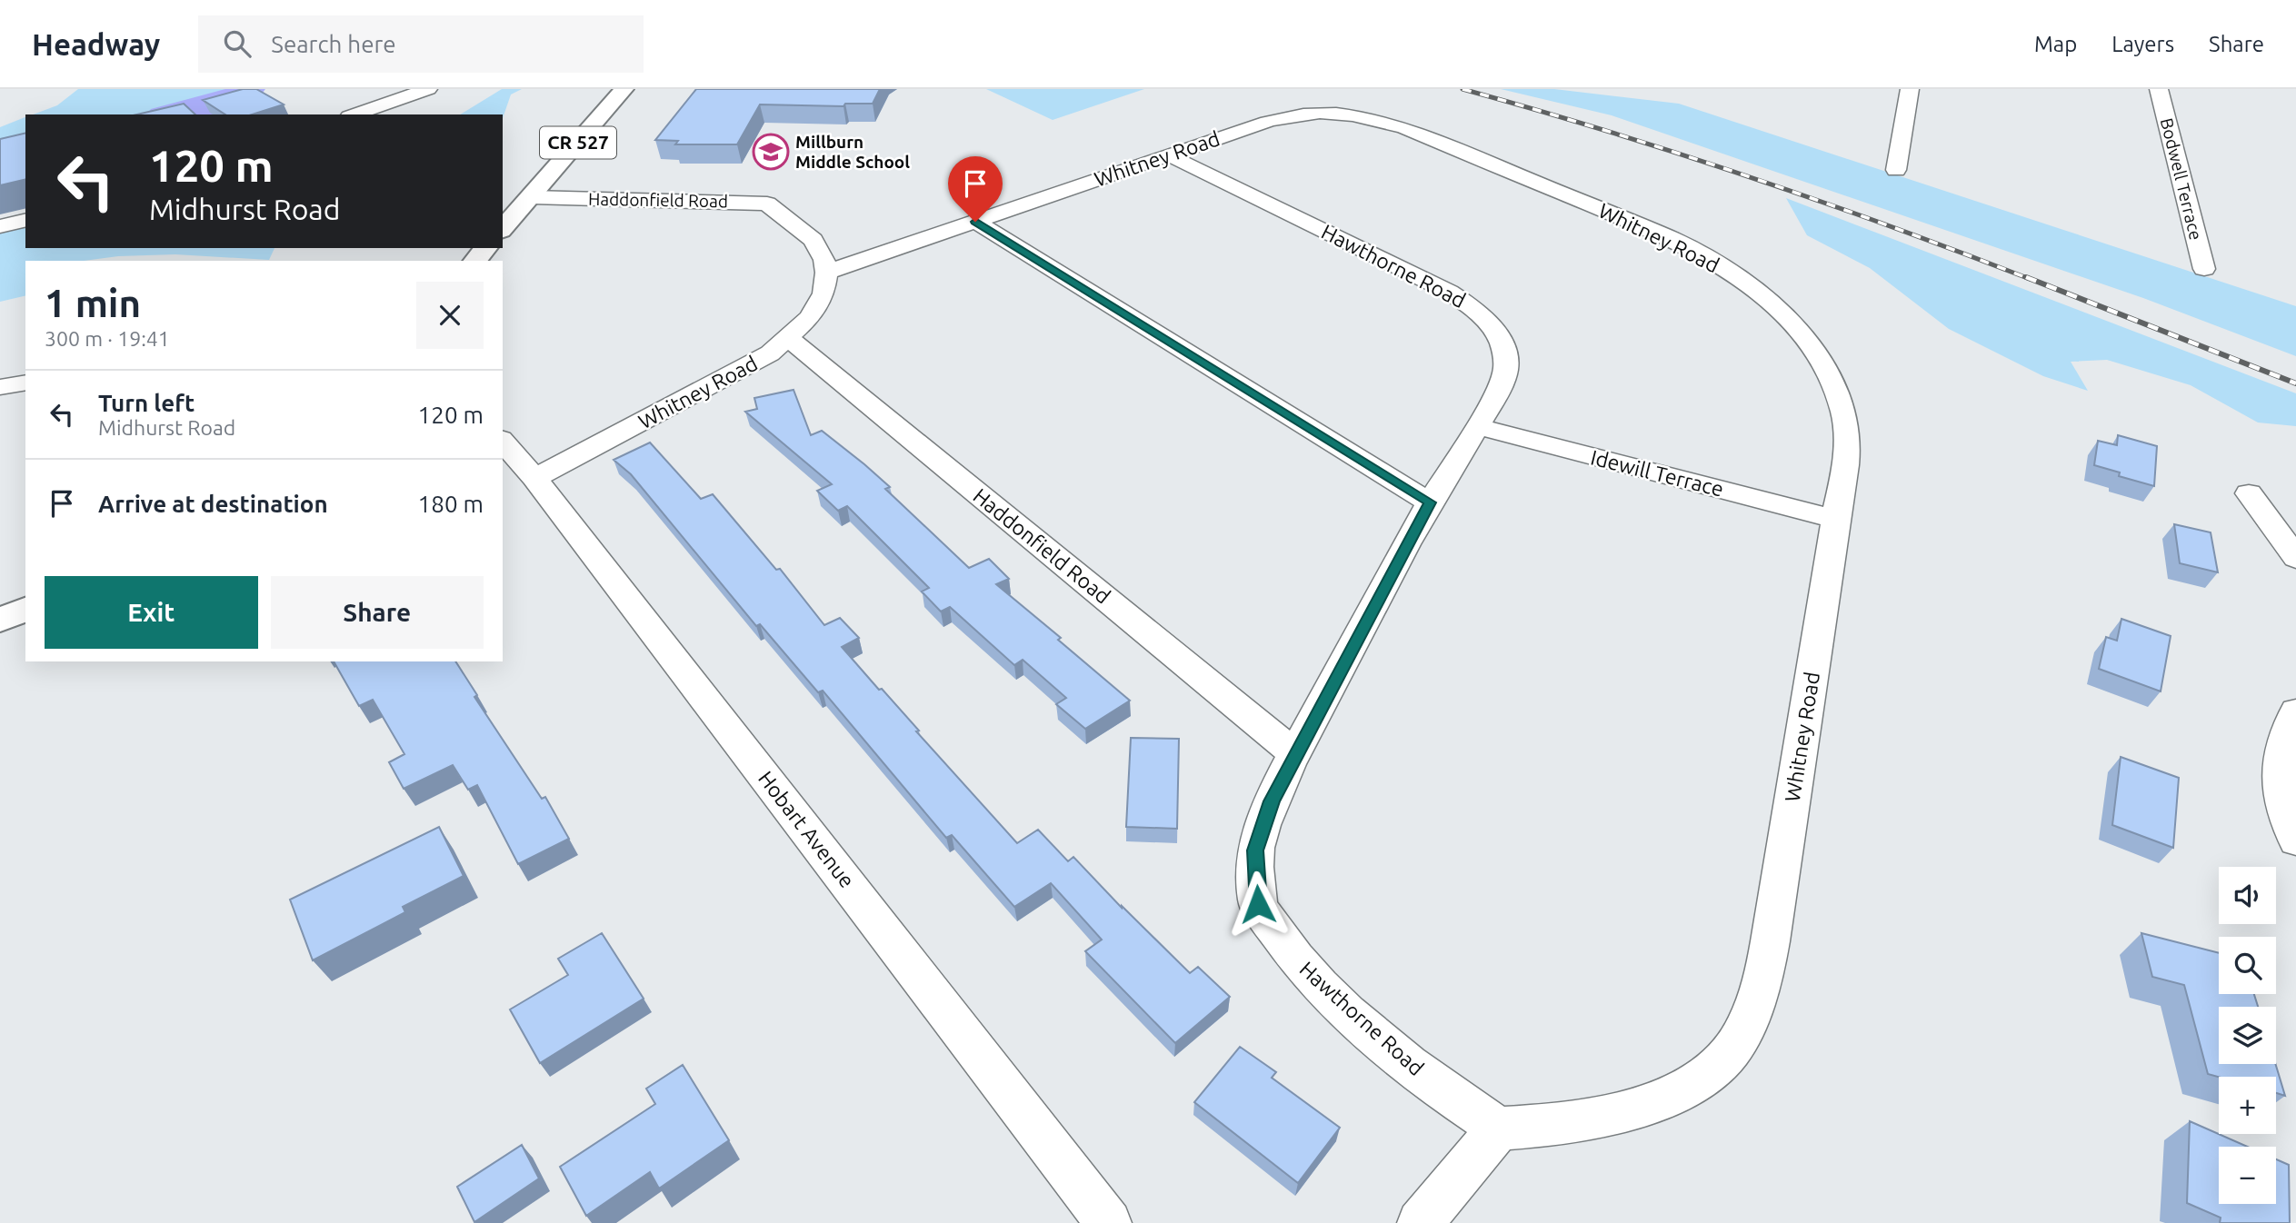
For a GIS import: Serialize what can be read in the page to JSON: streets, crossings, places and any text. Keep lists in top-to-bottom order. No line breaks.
{"streets":{"main road":["CR 527"],"street":["Whitney Road","Bodwell Terrace","Haddonfield Road","Hawthorne Road","Idewill Terrace","Hobart Avenue"]},"crossings":[["CR 527","Haddonfield Road"],["Whitney Road","Haddonfield Road"],["Whitney Road","Hawthorne Road"],["Whitney Road","Idewill Terrace"],["Whitney Road","Hobart Avenue"],["Haddonfield Road","Hawthorne Road"],["Hawthorne Road","Idewill Terrace"]],"places":{"school or university":["Millburn Middle School"]},"page":{"header":"Headway","search":"Search here","nav":["Map","Layers","Share"],"turn":["120 m","Midhurst Road"],"heading":["1 min","300 m · 19:41"],"list":[{"name":"Turn left","note":"Midhurst Road","value":"120 m"},{"name":"Arrive at destination","value":"180 m"}],"buttons":["Exit","Share"],"map_buttons":["+","−"]}}
